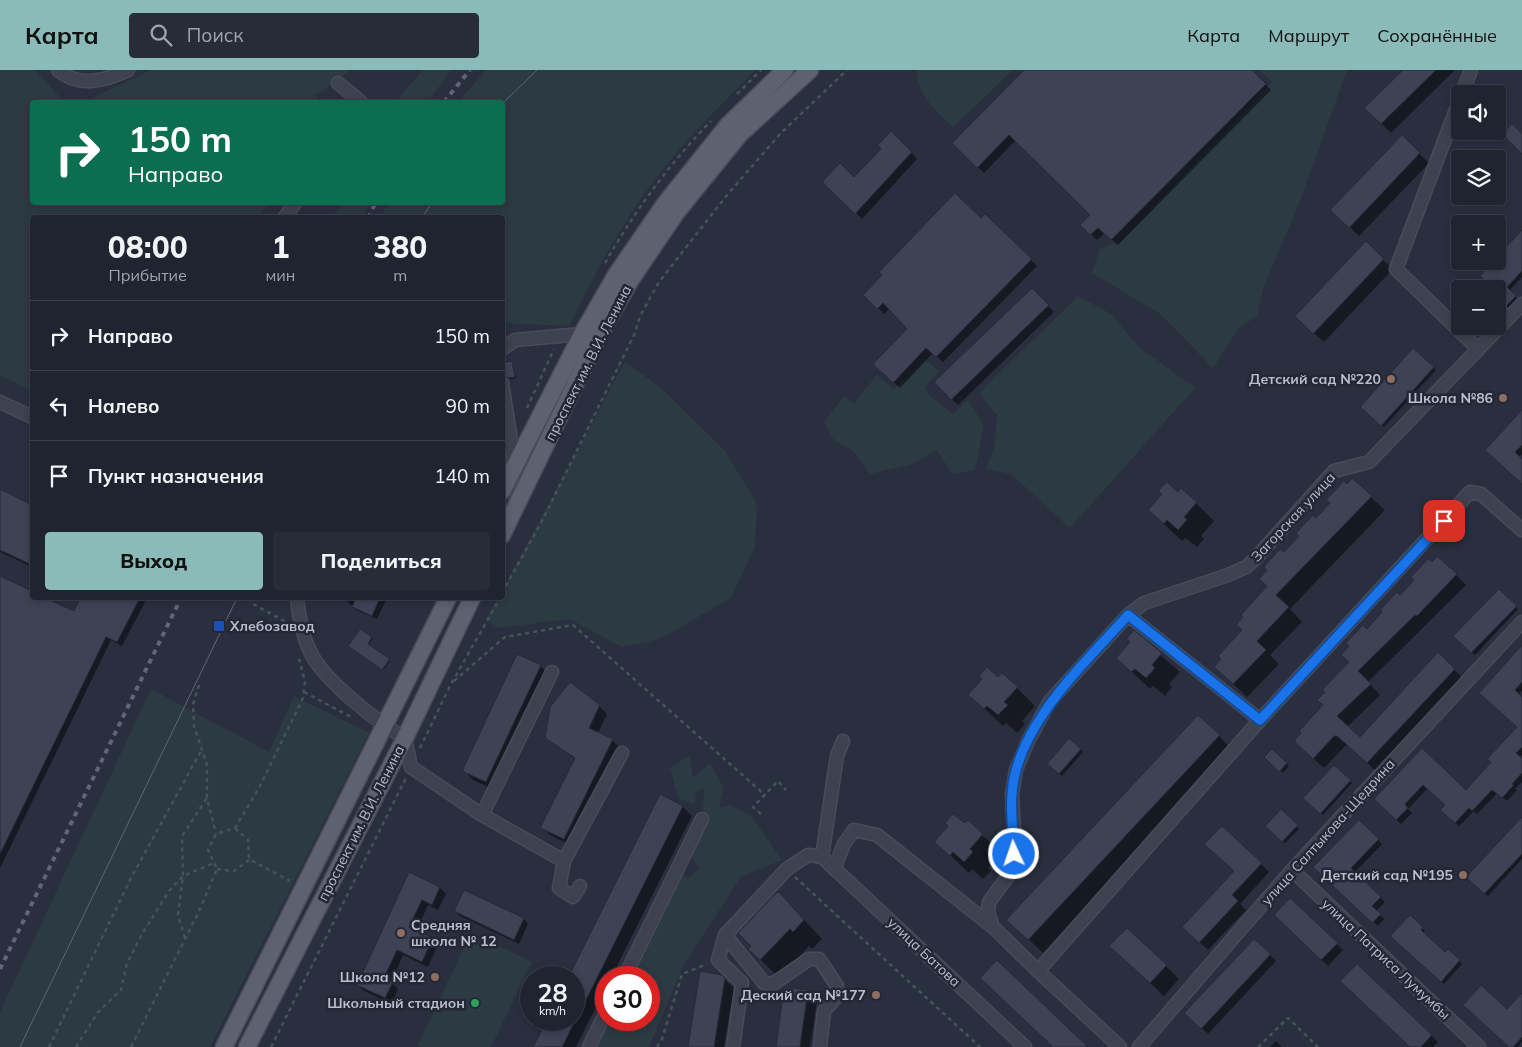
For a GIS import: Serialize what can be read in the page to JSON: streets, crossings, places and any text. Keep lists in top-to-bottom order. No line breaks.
{"streets":{"main road":["проспект им. В.И. Ленина"],"street":["Загорская улица","улица Салтыкова-Щедрина","улица Батова","улица Патриса Лумумбы"]},"crossings":[["улица Салтыкова-Щедрина","улица Патриса Лумумбы"]],"places":{"other":["Детский сад №220","Школа №86","Детский сад №195","Средняя школа № 12","Школа №12","Деский сад №177","Школьный стадион"],"transit":["Хлебозавод"]},"page":{"header":"Карта","search":"Поиск","nav":["Карта","Маршрут","Сохранённые"],"map_buttons":["+","−"],"turn":["150 m","Направо"],"eta":["08:00","Прибытие","1","мин","380","m"],"list":[{"name":"Направо","value":"150 m"},{"name":"Налево","value":"90 m"},{"name":"Пункт назначения","value":"140 m"}],"buttons":["Выход","Поделиться"],"speed":"28 km/h","limit":"30"}}
